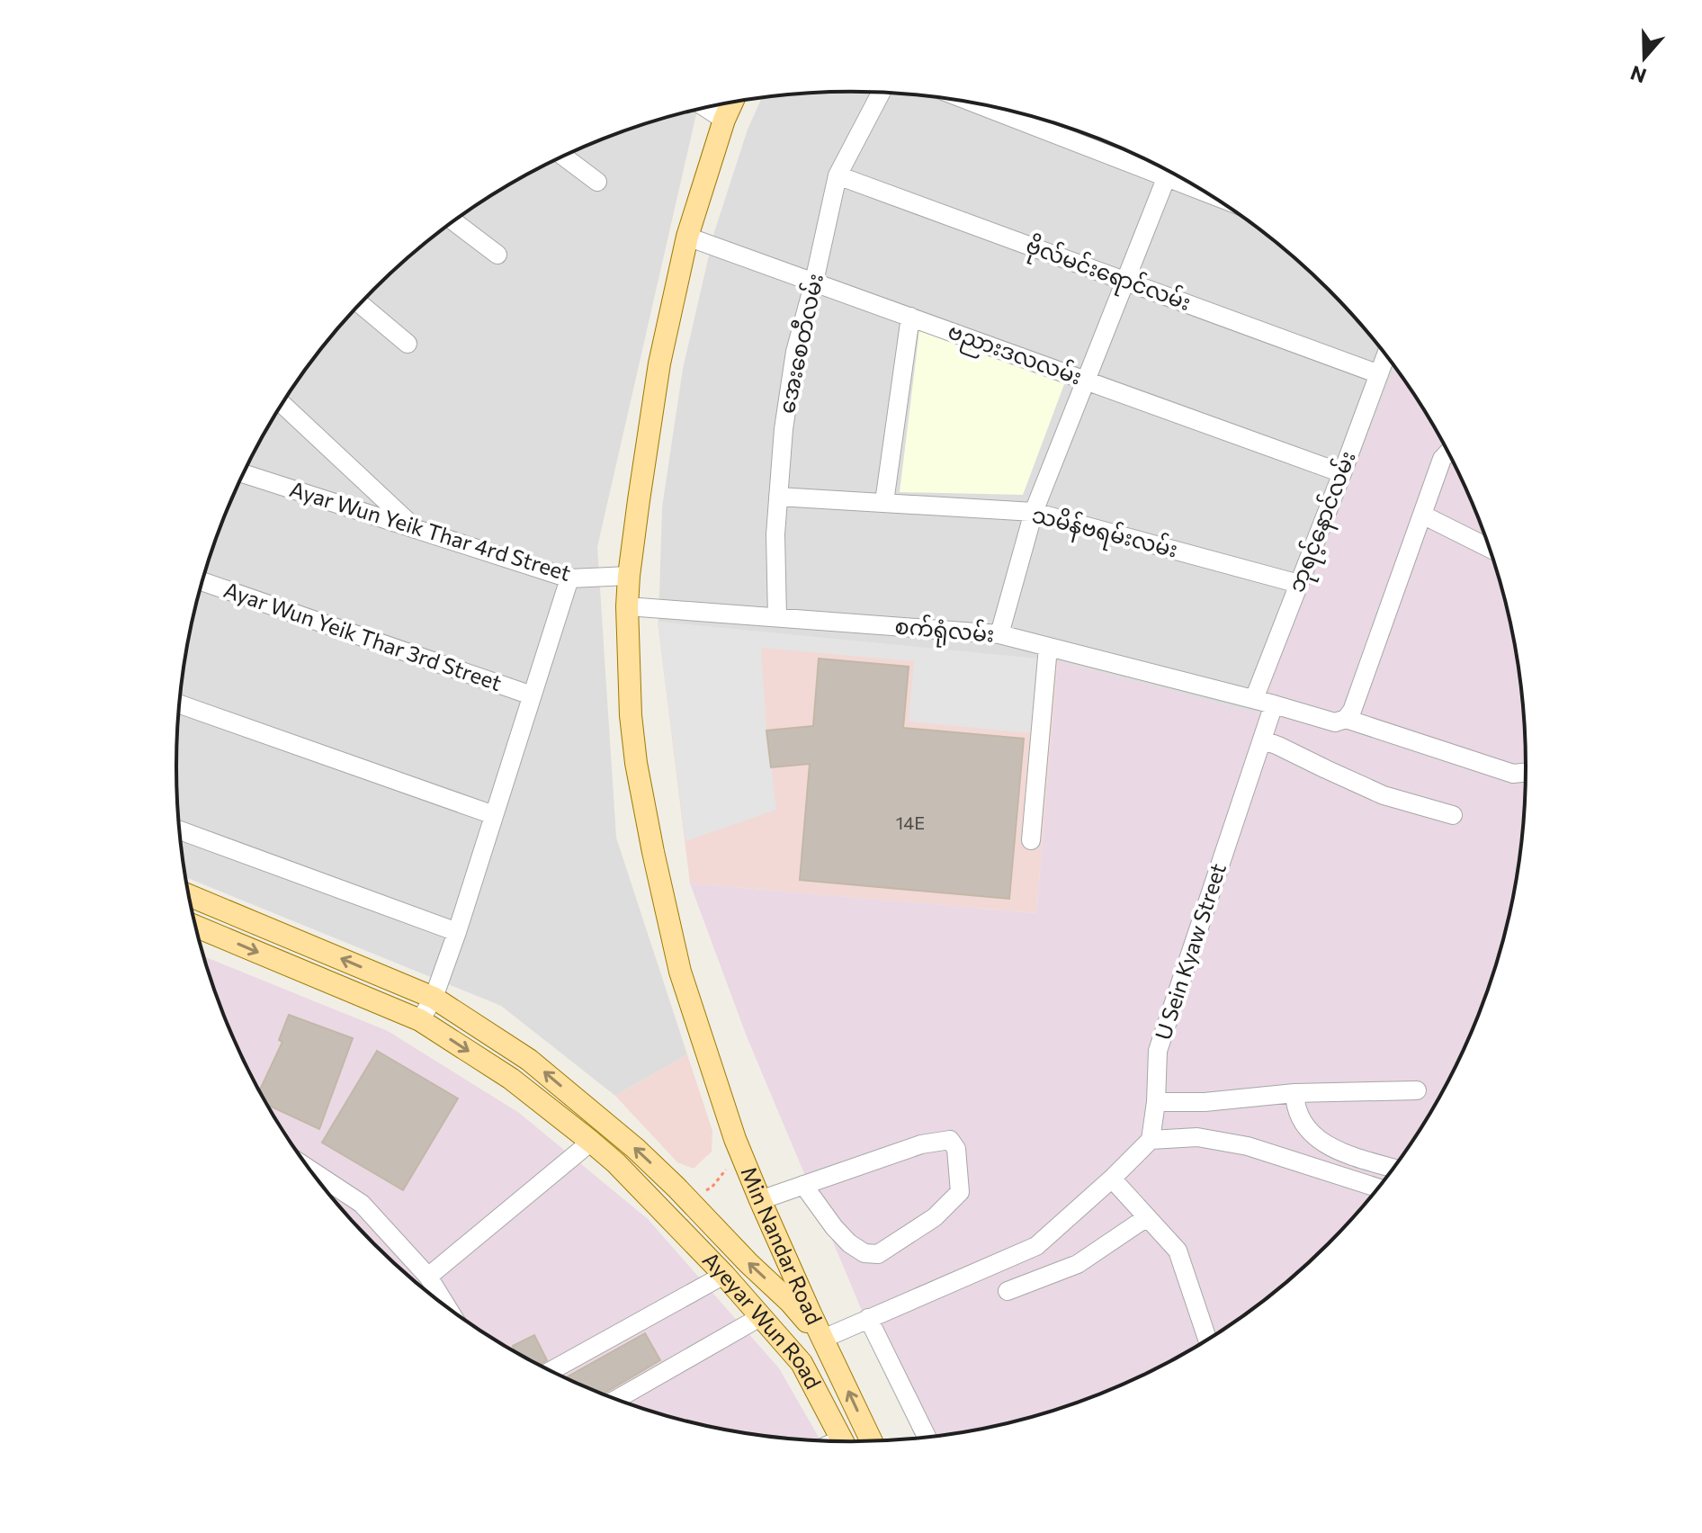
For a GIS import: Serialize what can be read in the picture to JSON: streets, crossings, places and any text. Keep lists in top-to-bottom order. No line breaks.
{"streets":{"main road":["Min Nandar Road","Ayeyar Wun Road"],"street":["ဗိုလ်မင်းရောင်လမ်း","အေးစေတီလမ်း","ဗညားဒလလမ်း","ဘုရင့်နောင်လမ်း","Ayar Wun Yeik Thar 4rd Street","သမိန်ဗရမ်းလမ်း","စက်ရုံလမ်း","Ayar Wun Yeik Thar 3rd Street","U Sein Kyaw Street"]},"crossings":[["ဗိုလ်မင်းရောင်လမ်း","အေးစေတီလမ်း"],["ဗိုလ်မင်းရောင်လမ်း","ဘုရင့်နောင်လမ်း"],["အေးစေတီလမ်း","ဗညားဒလလမ်း"],["အေးစေတီလမ်း","သမိန်ဗရမ်းလမ်း"],["အေးစေတီလမ်း","စက်ရုံလမ်း"],["ဗညားဒလလမ်း","ဘုရင့်နောင်လမ်း"],["ဗညားဒလလမ်း","Min Nandar Road"],["ဘုရင့်နောင်လမ်း","သမိန်ဗရမ်းလမ်း"],["ဘုရင့်နောင်လမ်း","စက်ရုံလမ်း"],["Ayar Wun Yeik Thar 4rd Street","Min Nandar Road"],["စက်ရုံလမ်း","Min Nandar Road"],["Min Nandar Road","Ayeyar Wun Road"]],"house_numbers":["14E"],"north":"bottom"}
